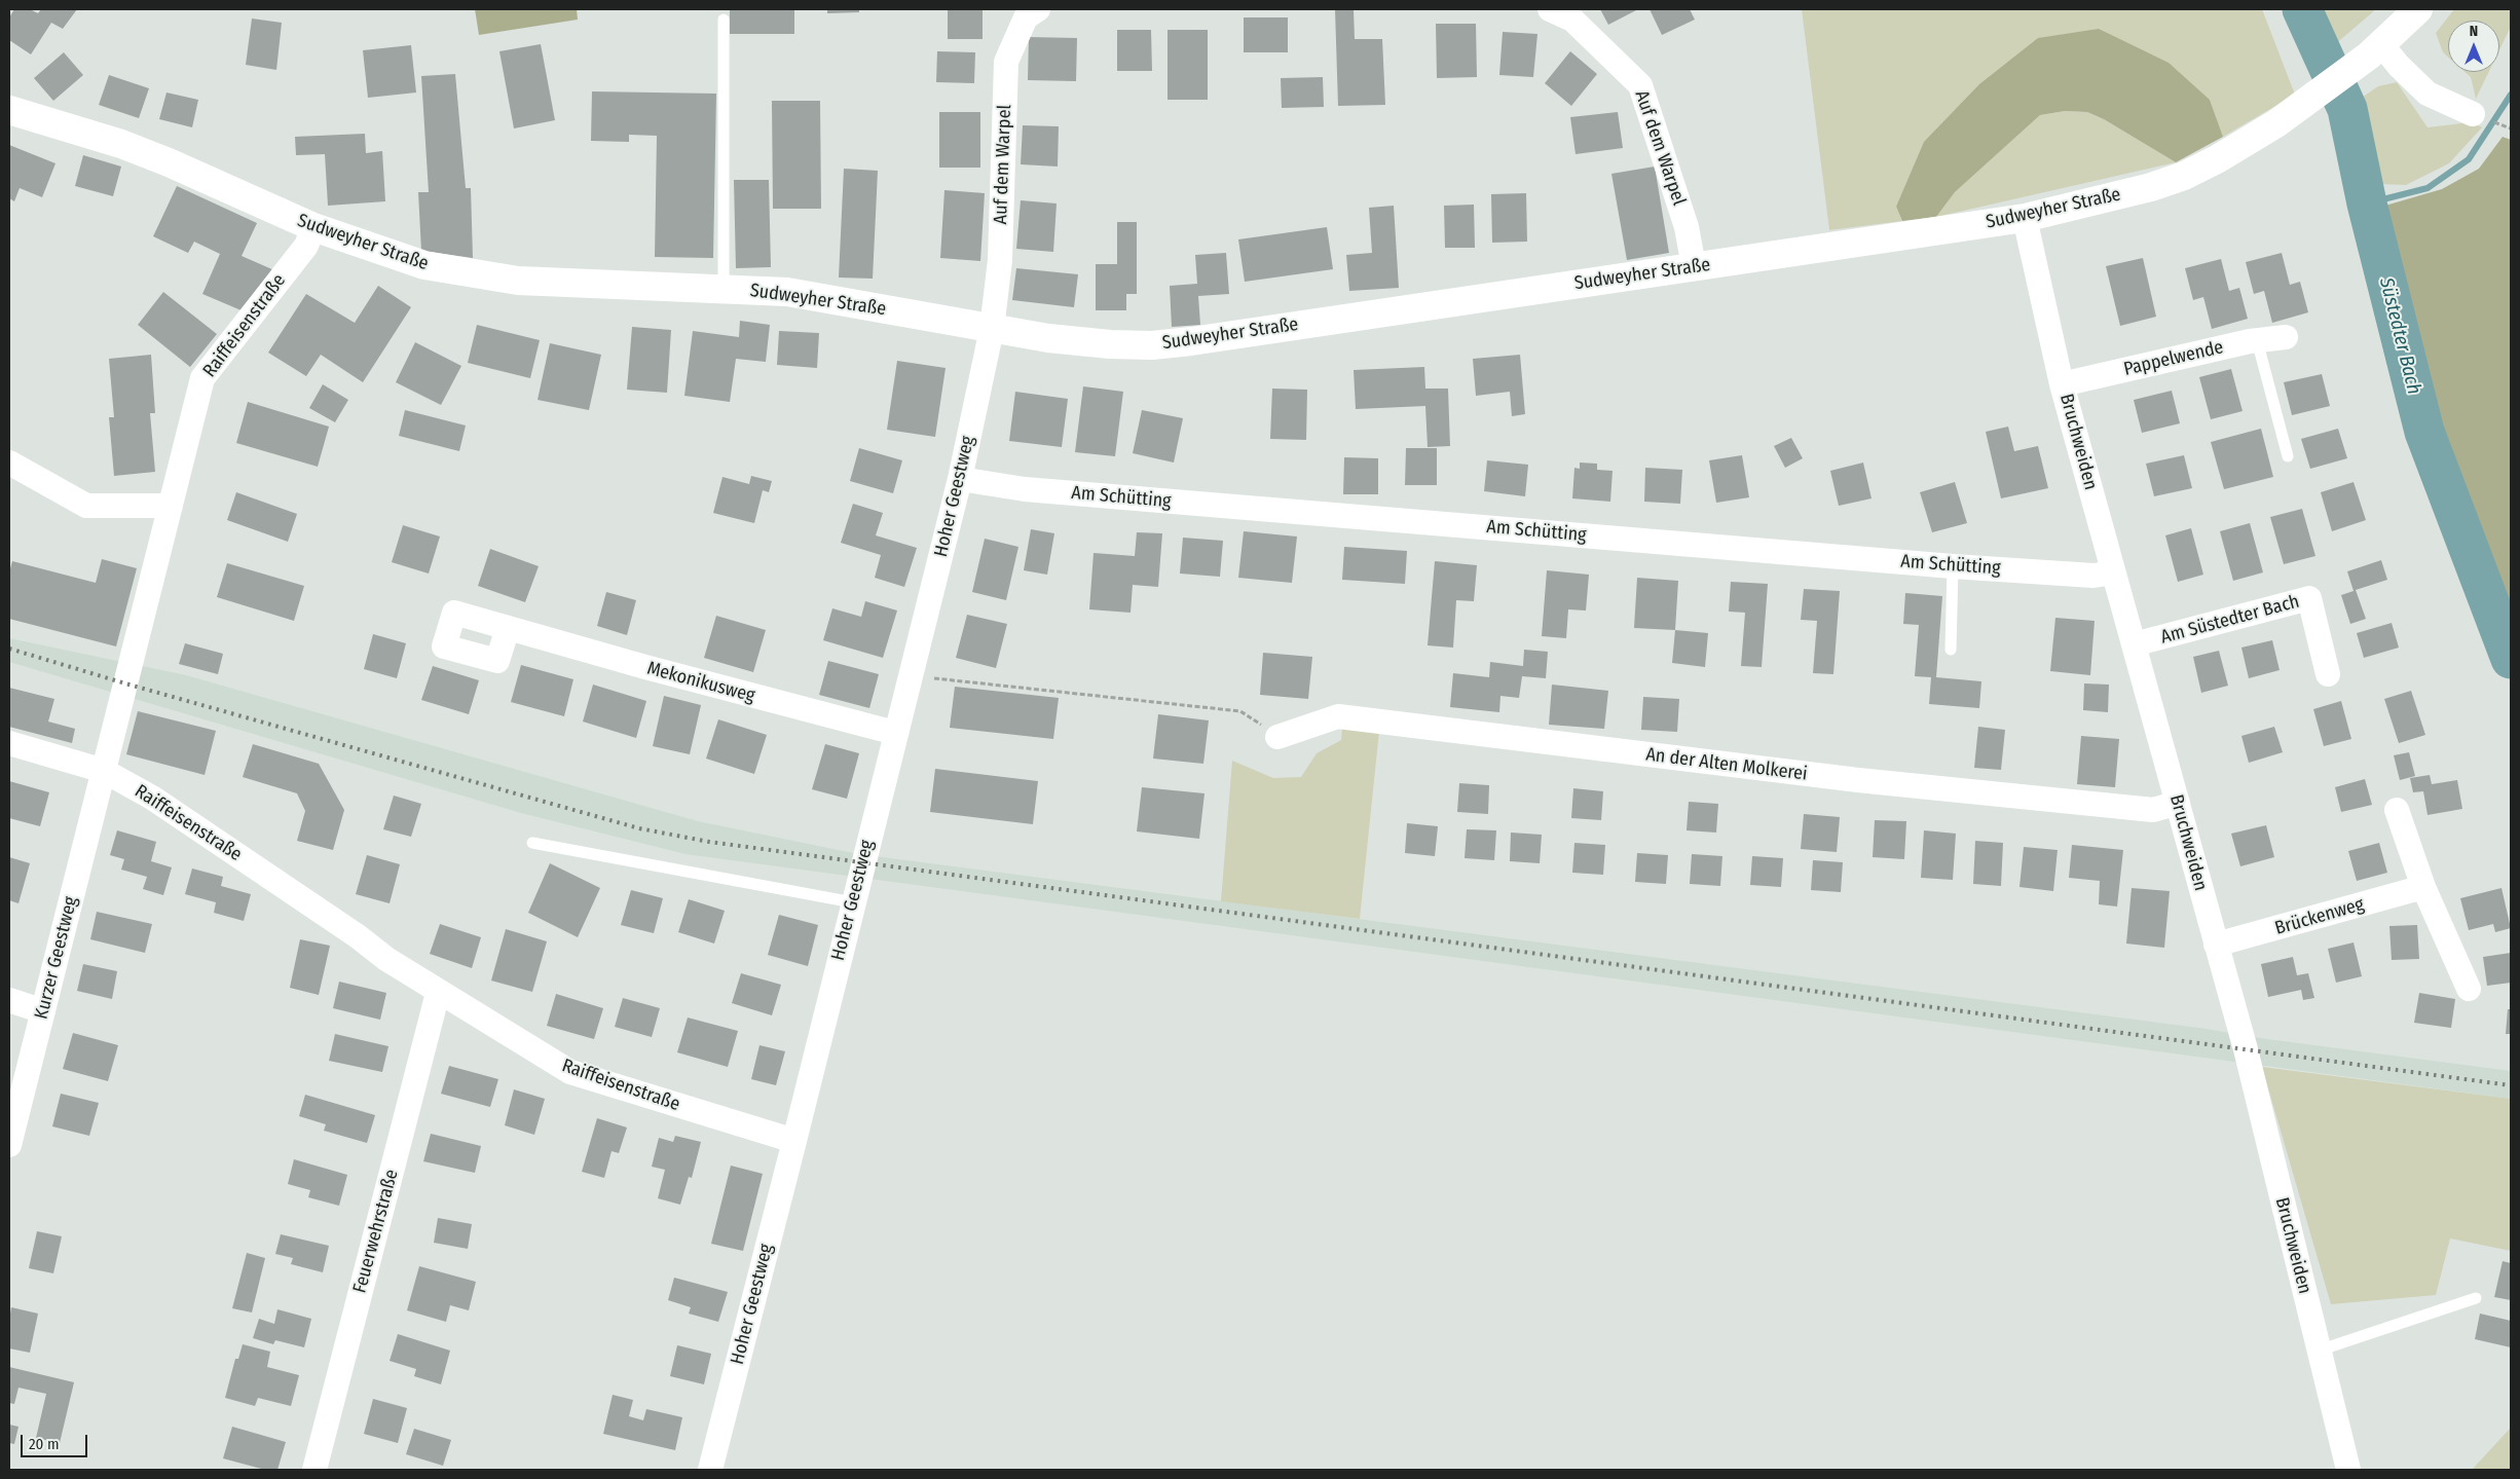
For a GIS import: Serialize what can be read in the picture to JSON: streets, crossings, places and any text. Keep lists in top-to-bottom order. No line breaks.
{"streets":{"street":["Auf dem Warpel","Sudweyher Straße","Raiffeisenstraße","Pappelwende","Bruchweiden","Hoher Geestweg","Am Schütting","Am Süstedter Bach","Mekonikusweg","An der Alten Molkerei","Brückenweg","Kurzer Geestweg","Feuerwehrstraße"]},"crossings":[["Auf dem Warpel","Sudweyher Straße"],["Auf dem Warpel","Hoher Geestweg"],["Sudweyher Straße","Raiffeisenstraße"],["Sudweyher Straße","Bruchweiden"],["Sudweyher Straße","Hoher Geestweg"],["Raiffeisenstraße","Hoher Geestweg"],["Raiffeisenstraße","Kurzer Geestweg"],["Raiffeisenstraße","Feuerwehrstraße"],["Pappelwende","Bruchweiden"],["Bruchweiden","Am Schütting"],["Bruchweiden","Am Süstedter Bach"],["Bruchweiden","An der Alten Molkerei"],["Bruchweiden","Brückenweg"],["Hoher Geestweg","Am Schütting"],["Hoher Geestweg","Mekonikusweg"]],"water":["Süstedter Bach"],"scale_bar":"20 m","north":"top"}
